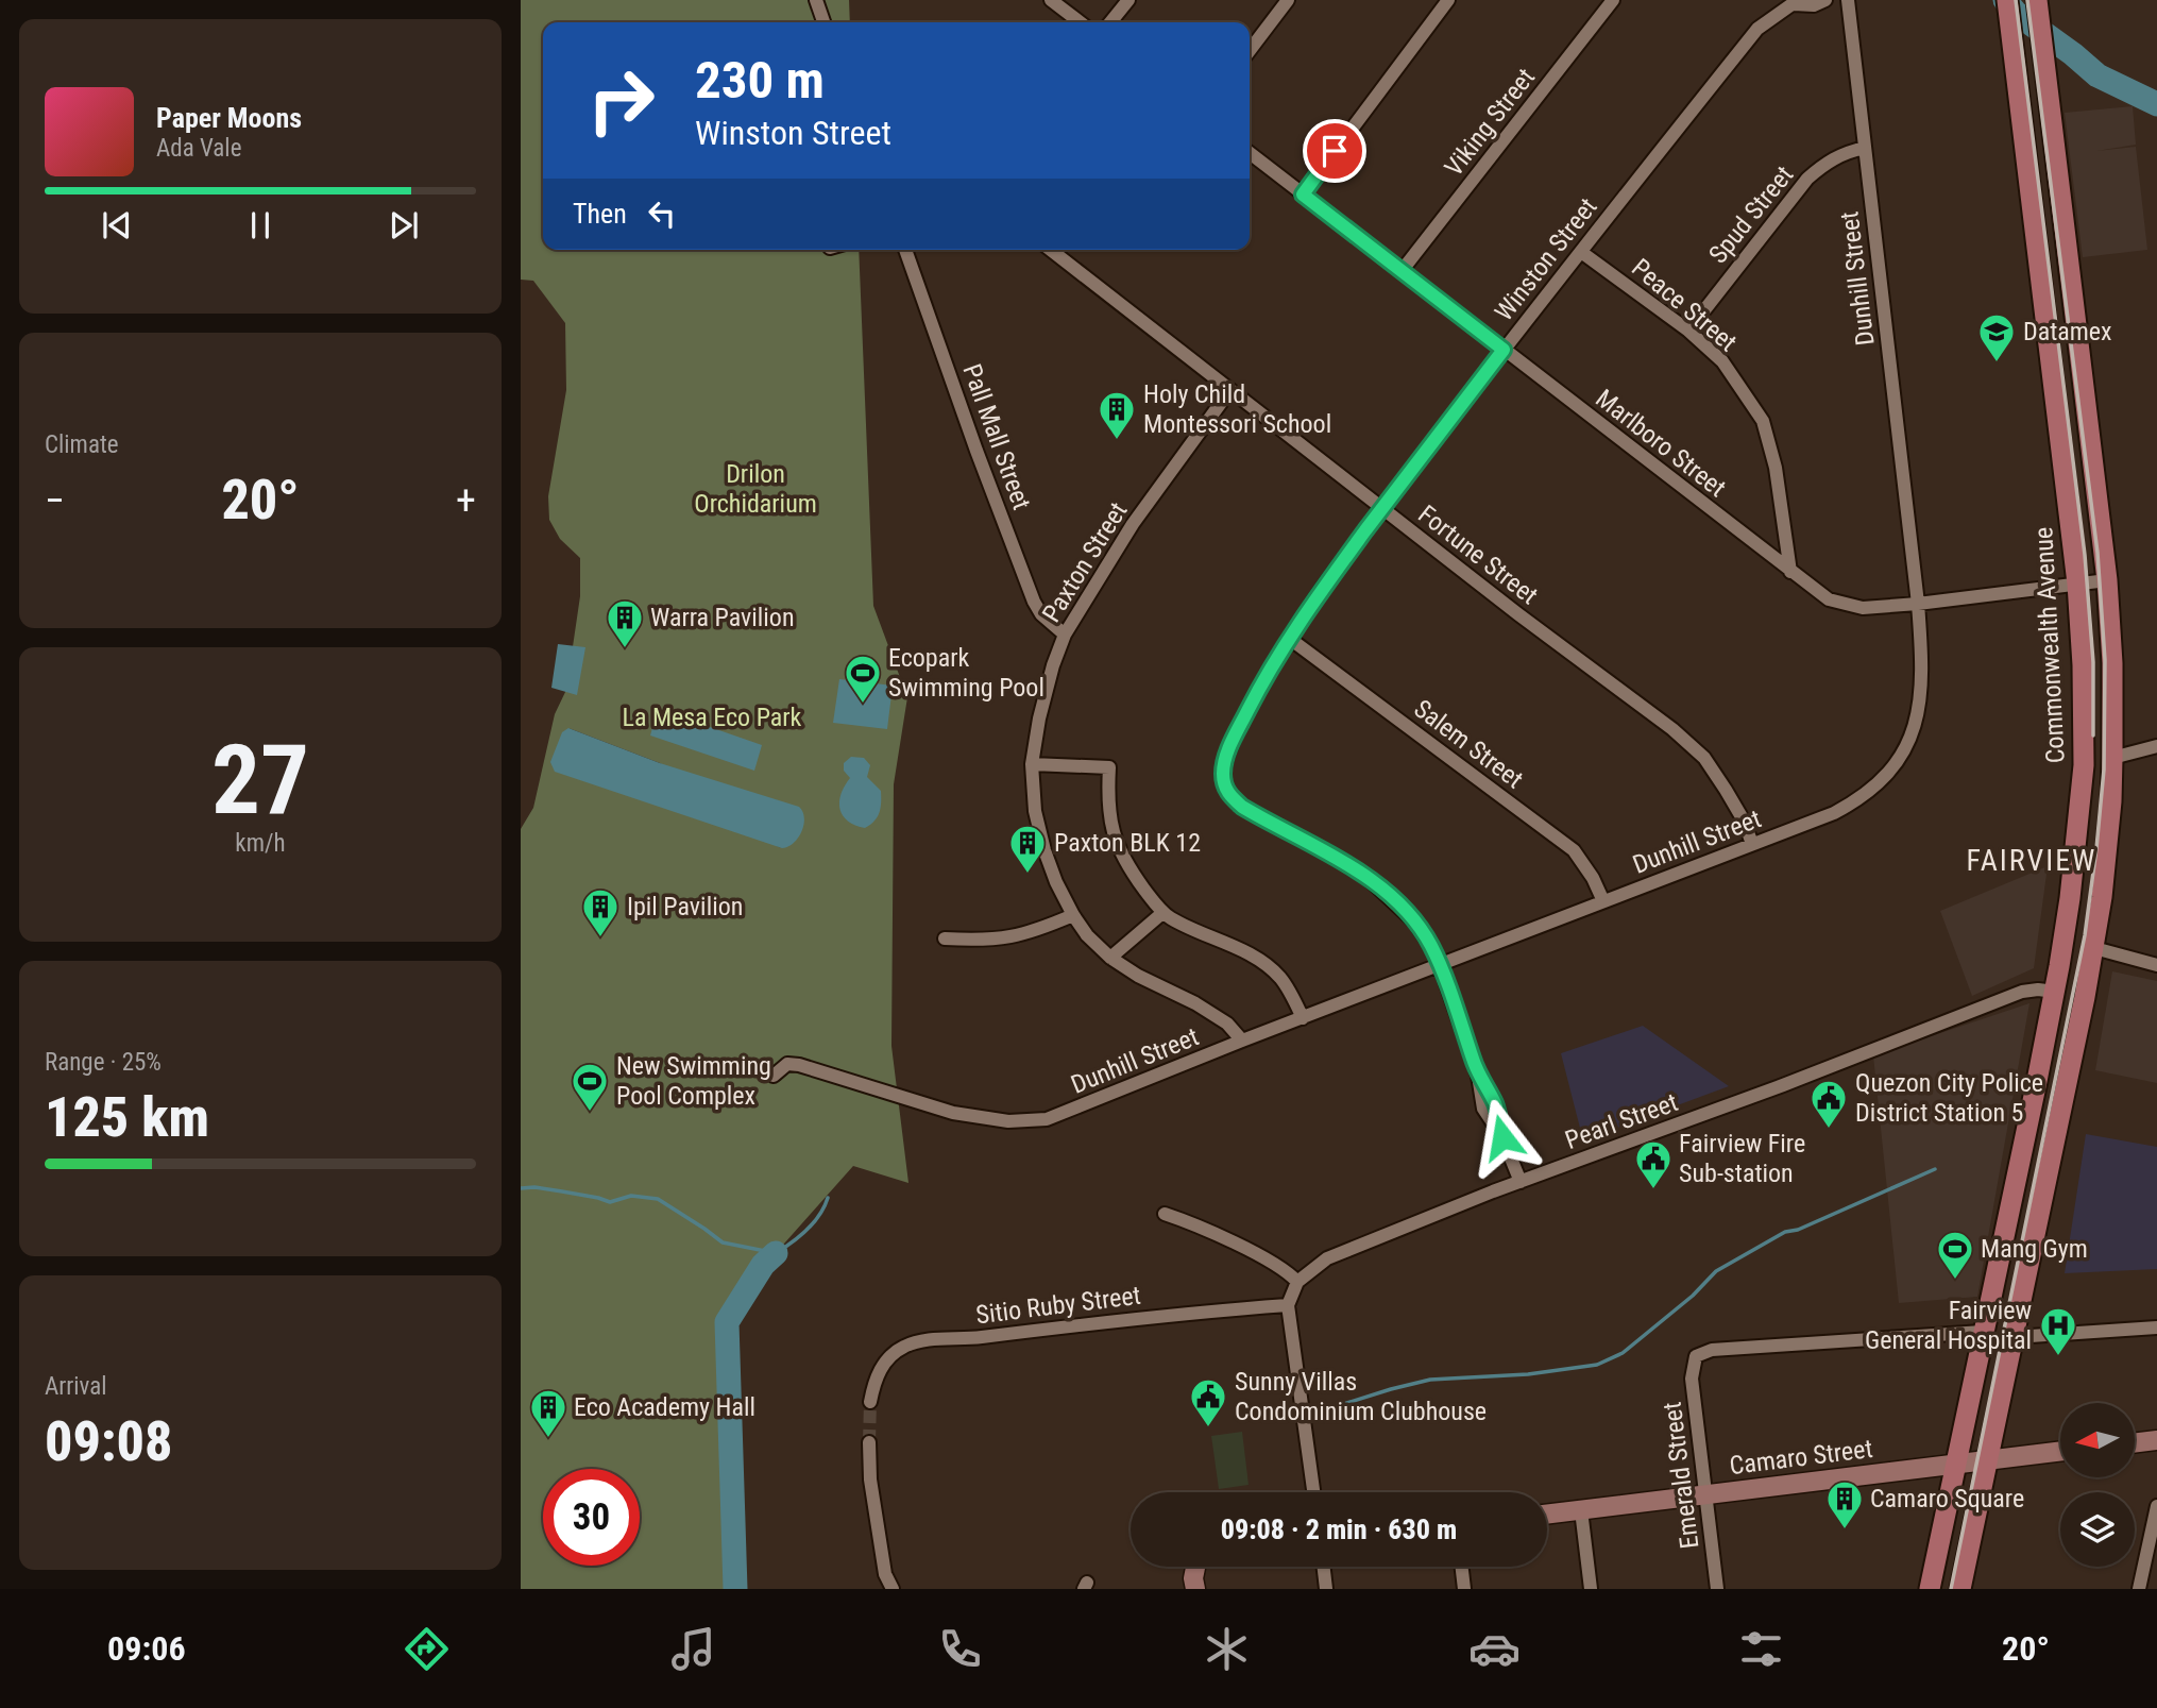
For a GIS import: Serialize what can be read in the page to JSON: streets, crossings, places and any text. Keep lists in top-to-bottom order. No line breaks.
{"streets":{"main road":["Commonwealth Avenue"],"street":["Viking Street","Spud Street","Winston Street","Dunhill Street","Peace Street","Pall Mall Street","Marlboro Street","Fortune Street","Paxton Street","Salem Street","Pearl Street","Sitio Ruby Street","Camaro Street","Emerald Street"]},"crossings":[["Viking Street","Marlboro Street"],["Spud Street","Dunhill Street"],["Spud Street","Peace Street"],["Winston Street","Dunhill Street"],["Winston Street","Peace Street"],["Winston Street","Marlboro Street"],["Winston Street","Fortune Street"],["Winston Street","Salem Street"],["Winston Street","Pearl Street"],["Dunhill Street","Marlboro Street"],["Dunhill Street","Fortune Street"],["Dunhill Street","Paxton Street"],["Dunhill Street","Salem Street"],["Peace Street","Marlboro Street"],["Pall Mall Street","Paxton Street"],["Marlboro Street","Commonwealth Avenue"],["Fortune Street","Paxton Street"],["Commonwealth Avenue","Pearl Street"],["Commonwealth Avenue","Camaro Street"],["Commonwealth Avenue","Emerald Street"],["Pearl Street","Sitio Ruby Street"],["Camaro Street","Emerald Street"]],"districts":["FAIRVIEW"],"parks":["Drilon Orchidarium","La Mesa Eco Park"],"places":{"school or university":["Datamex"],"building":["Holy Child Montessori School","Warra Pavilion","Paxton BLK 12","Ipil Pavilion","Eco Academy Hall","Camaro Square"],"sports":["Ecopark Swimming Pool","New Swimming Pool Complex","Mang Gym"],"public building":["Quezon City Police District Station 5","Fairview Fire Sub-station","Sunny Villas Condominium Clubhouse"],"hospital":["Fairview General Hospital"]},"north":"left","page":{"turn":["230 m","Winston Street"],"song":["Paper Moons","Ada Vale"],"then":"Then","tile":["Climate",["27","km/h"],["Range · 25%","125 km"],["Arrival","09:08"]],"heat":["−","20°","+"],"limit":"30","trip":"09:08 · 2 min · 630 m","tabs":["09:06","20°"]}}
